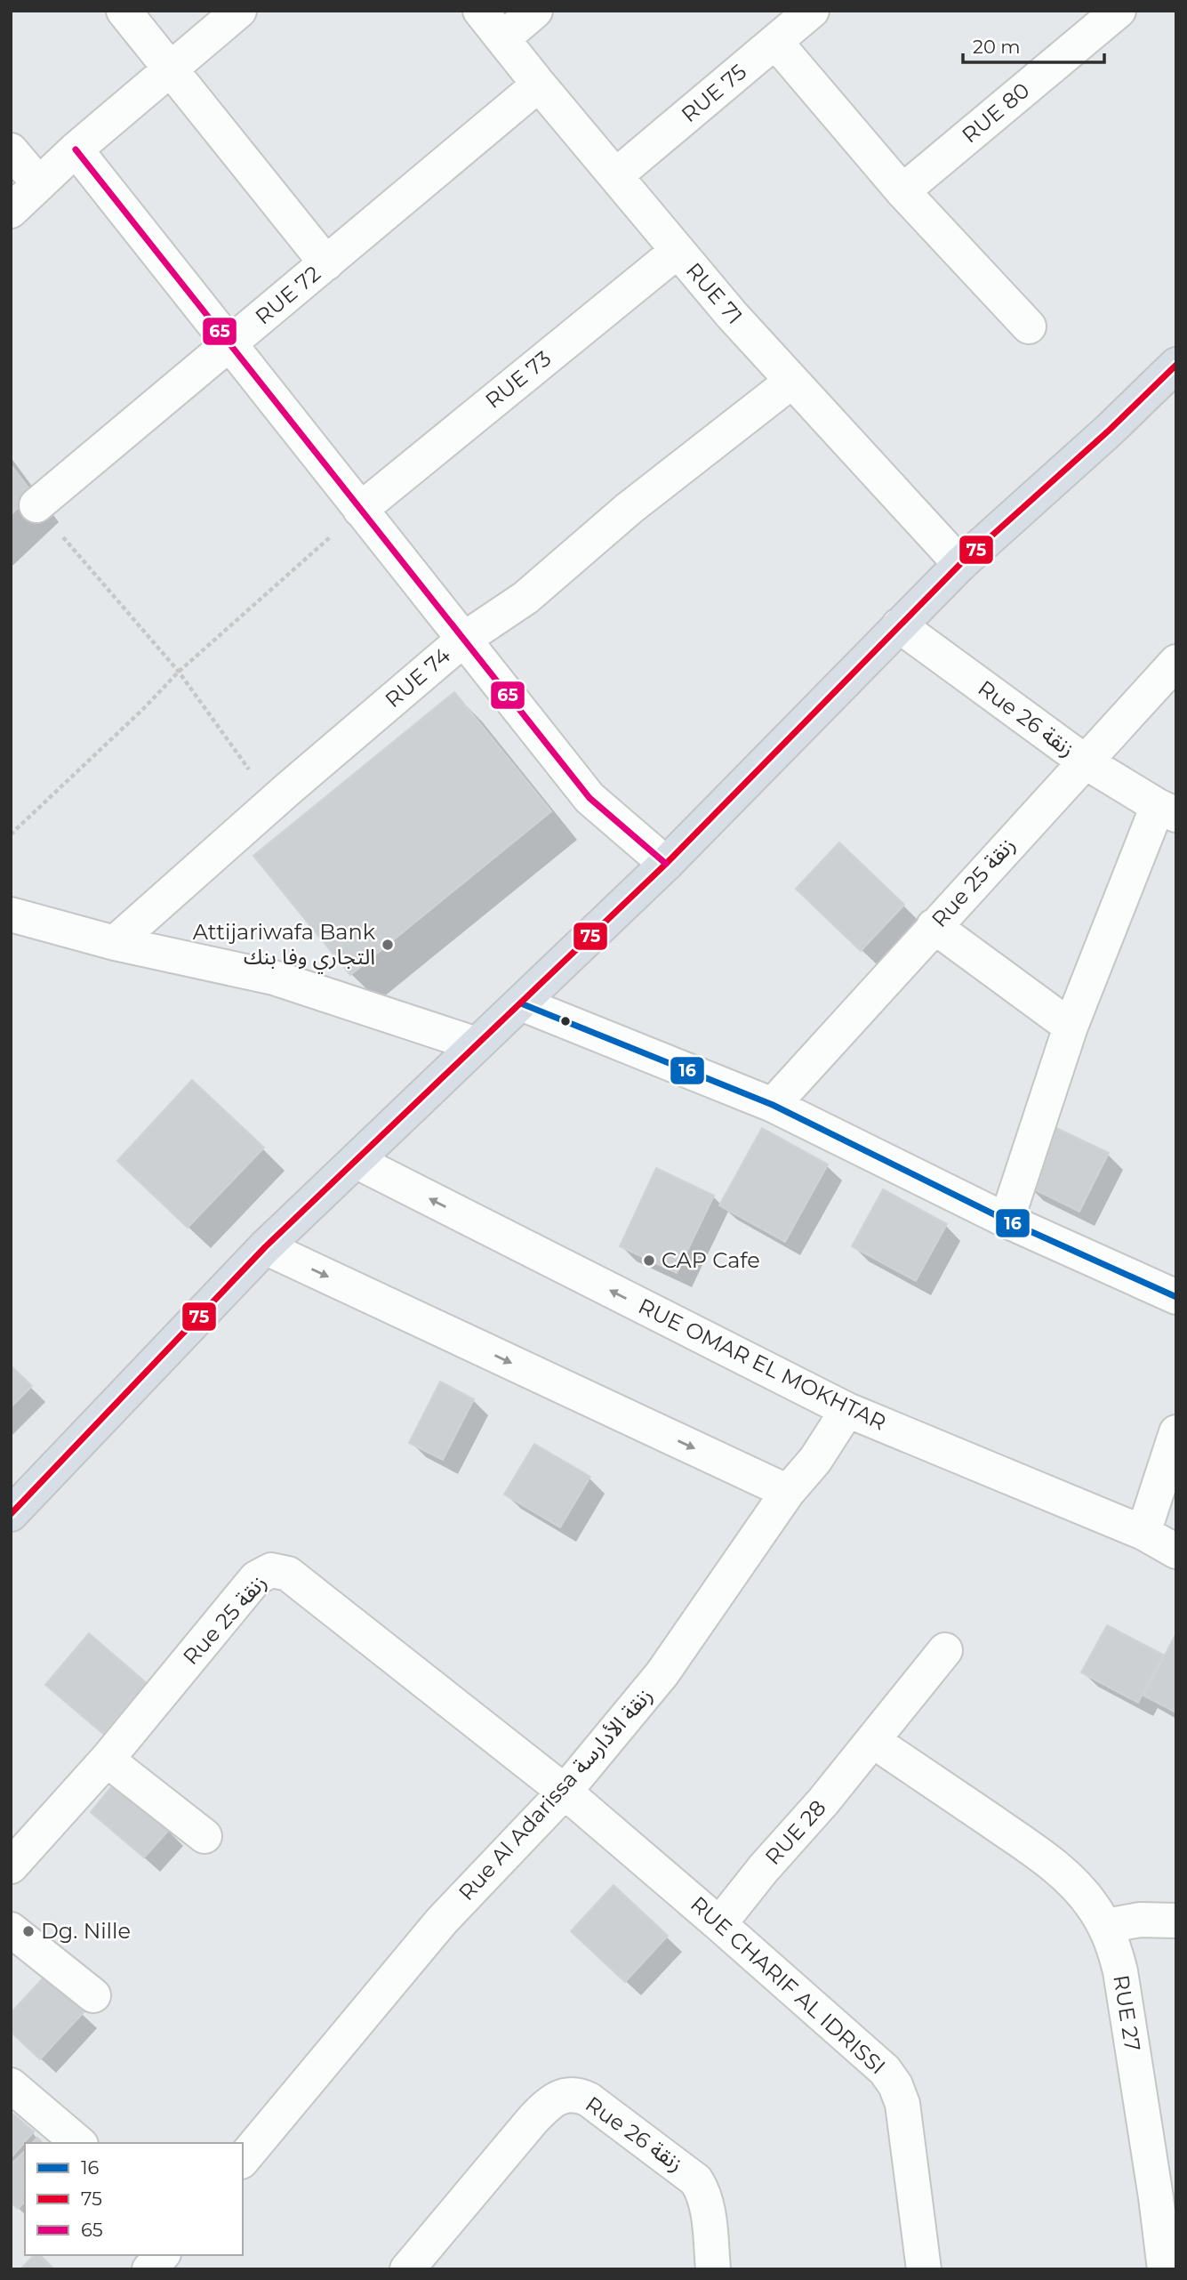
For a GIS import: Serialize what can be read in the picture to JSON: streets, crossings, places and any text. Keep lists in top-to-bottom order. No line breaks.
{"streets":{"street":["RUE 75","RUE 80","RUE 71","RUE 72","RUE 73","RUE 74","Rue 26 زنقة","Rue 25 زنقة","RUE OMAR EL MOKHTAR","Rue Al Adarissa زنقة الأدارسة","RUE 28","RUE CHARIF AL IDRISSI","RUE 27"]},"crossings":[["RUE 75","RUE 71"],["RUE 71","RUE 72"],["RUE 71","RUE 73"],["RUE 71","RUE 74"],["Rue 26 زنقة","Rue 25 زنقة"],["Rue 25 زنقة","Rue Al Adarissa زنقة الأدارسة"],["Rue 25 زنقة","RUE CHARIF AL IDRISSI"],["RUE OMAR EL MOKHTAR","Rue Al Adarissa زنقة الأدارسة"],["Rue Al Adarissa زنقة الأدارسة","RUE CHARIF AL IDRISSI"],["RUE 28","RUE CHARIF AL IDRISSI"],["RUE 28","RUE 27"]],"places":["Attijariwafa Bank التجاري وفا بنك","CAP Cafe","Dg. Nille"],"lines":["transit line 65","transit line 75","transit line 16"],"legend":["16","75","65"],"scale_bar":"20 m"}
